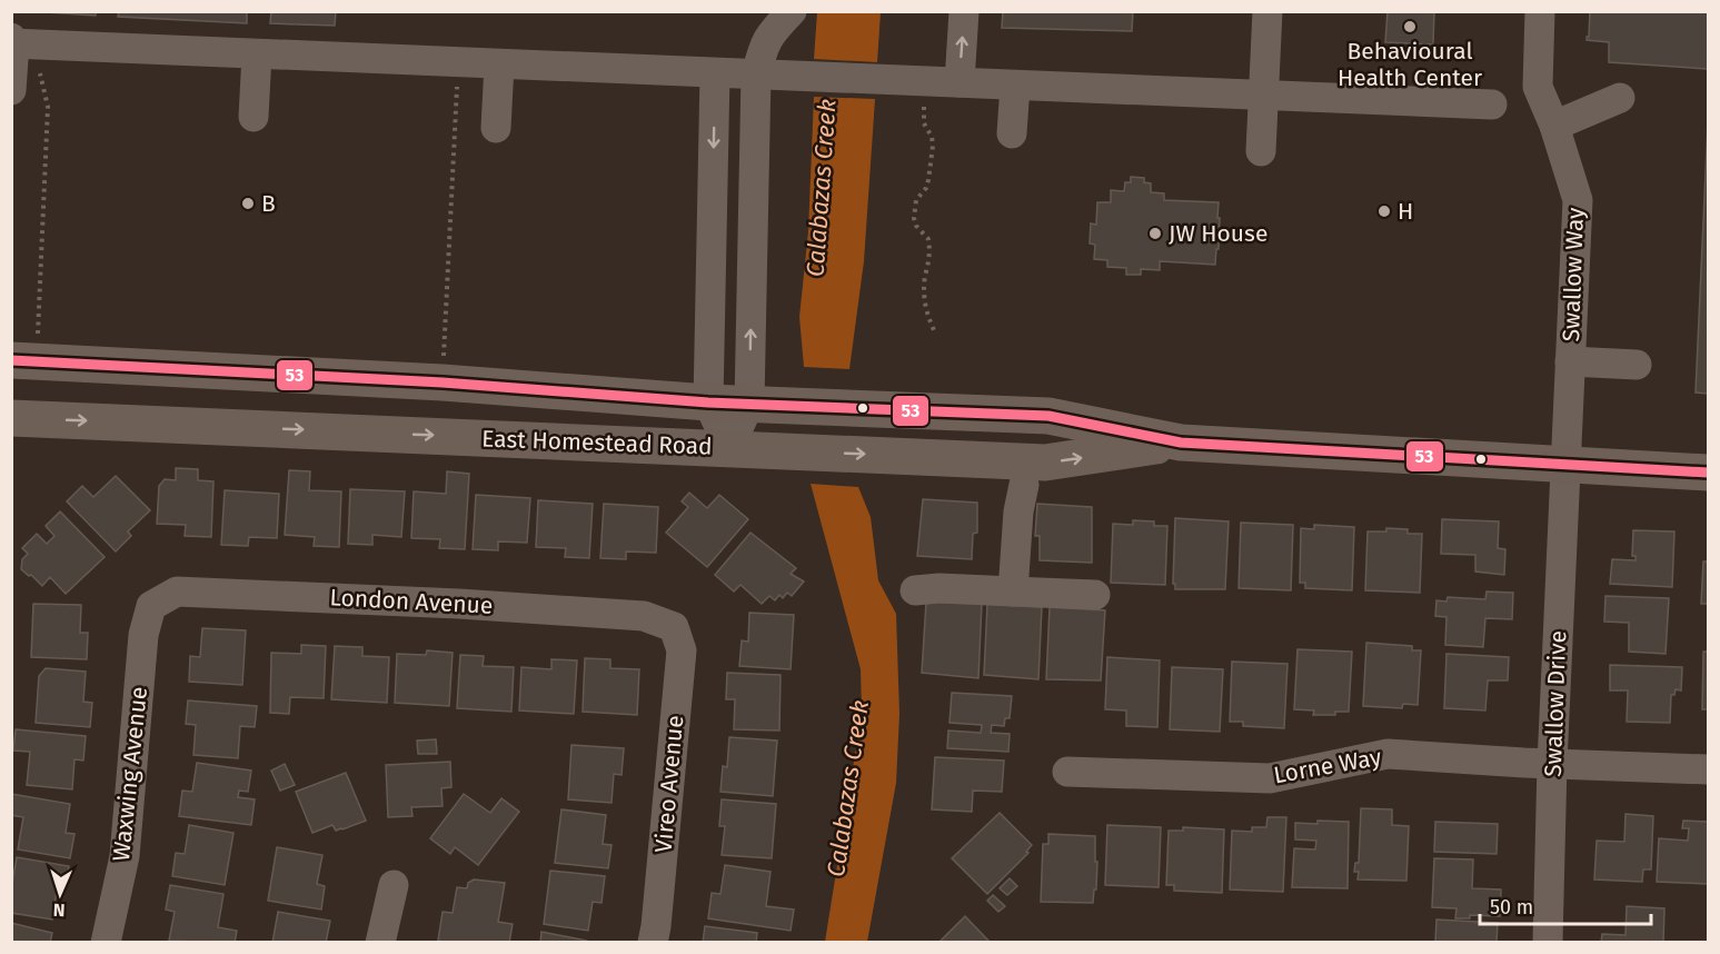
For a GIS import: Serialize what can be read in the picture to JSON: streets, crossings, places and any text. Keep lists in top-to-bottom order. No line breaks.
{"streets":{"main road":["East Homestead Road"],"street":["Swallow Way","London Avenue","Swallow Drive","Lorne Way","Waxwing Avenue","Vireo Avenue"]},"crossings":[["Swallow Way","East Homestead Road"],["Swallow Way","Swallow Drive"],["East Homestead Road","Swallow Drive"],["London Avenue","Waxwing Avenue"],["London Avenue","Vireo Avenue"],["Swallow Drive","Lorne Way"]],"water":["Calabazas Creek"],"places":["Behavioural Health Center","B","H","JW House"],"lines":["transit line 53"],"scale_bar":"50 m","north":"bottom"}
